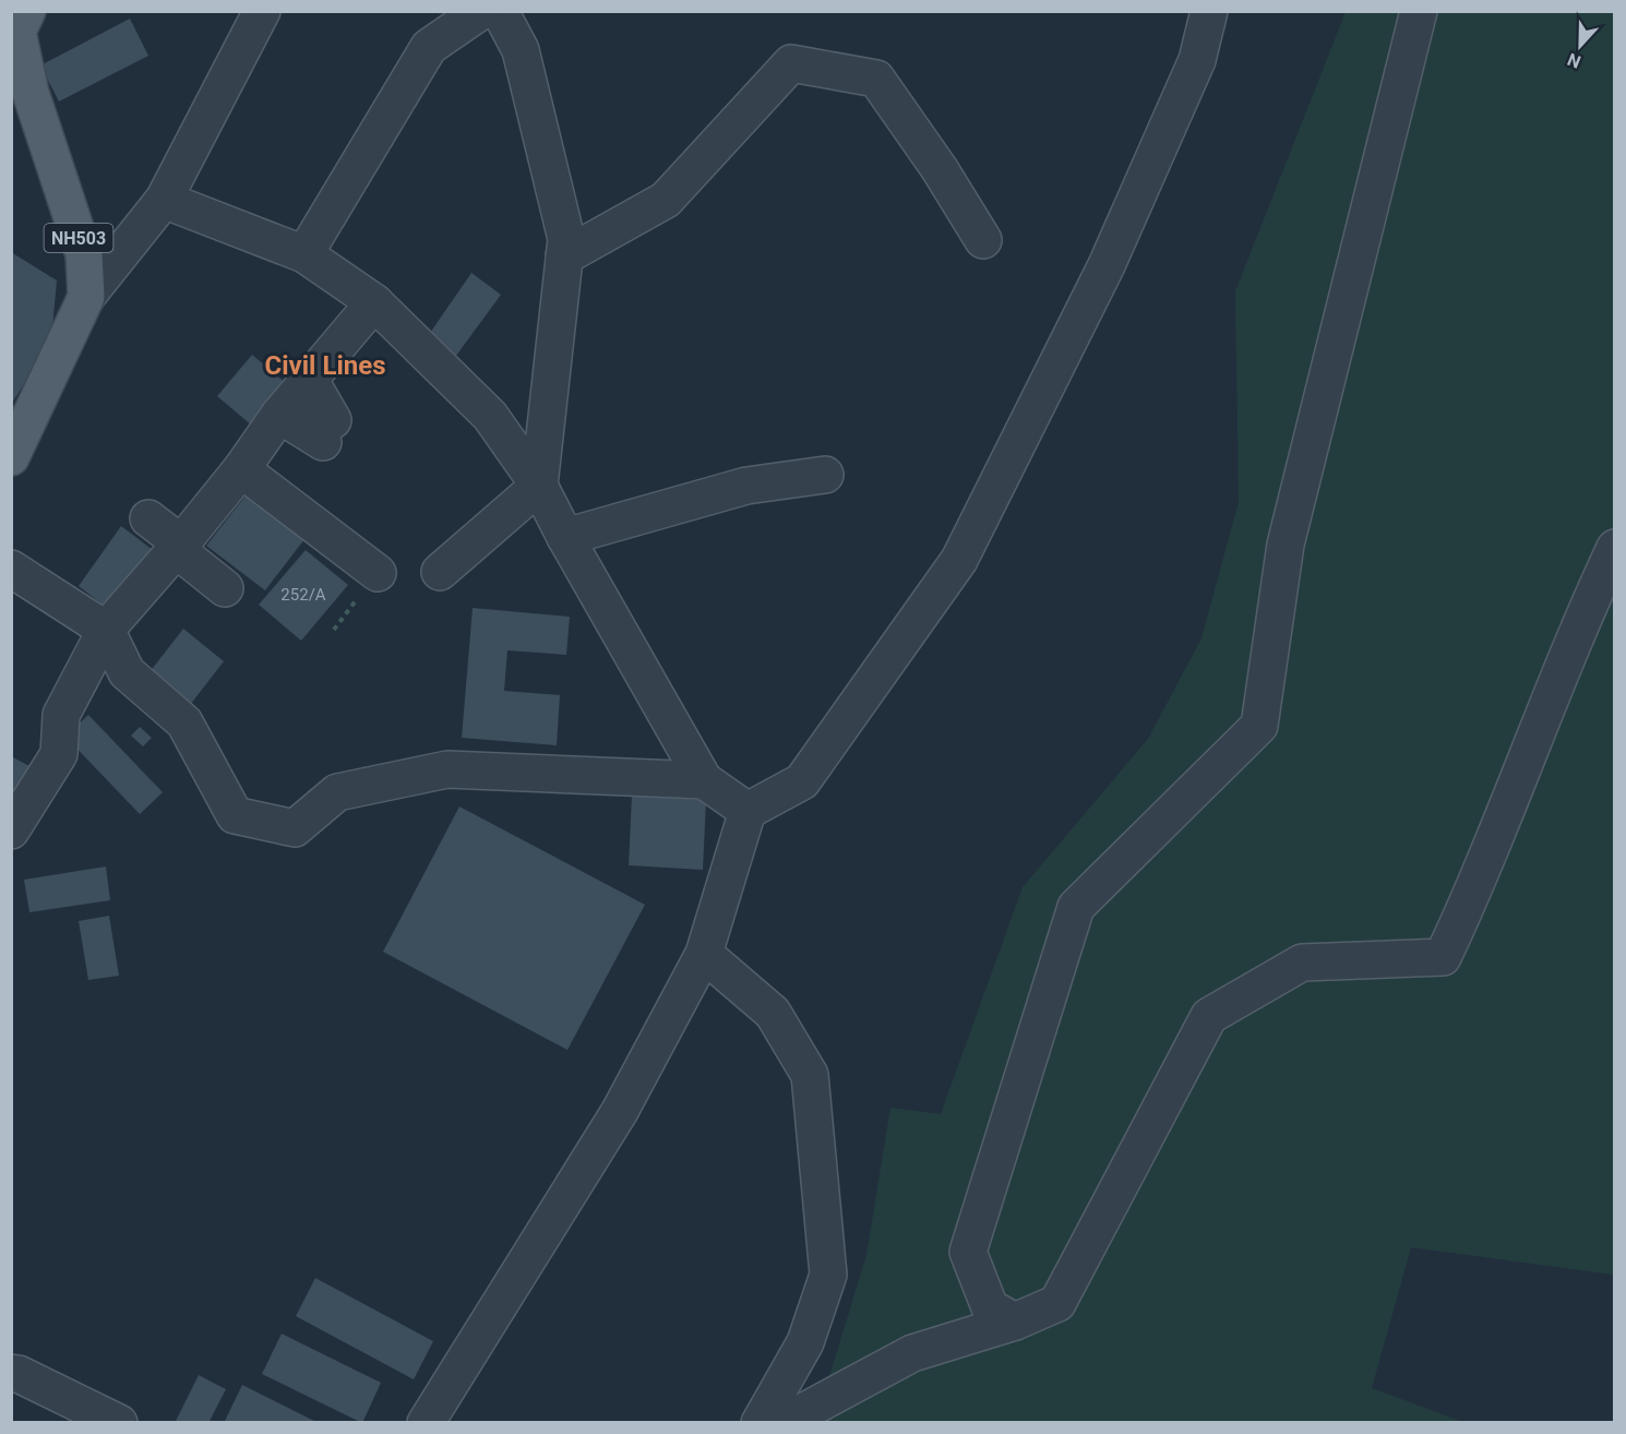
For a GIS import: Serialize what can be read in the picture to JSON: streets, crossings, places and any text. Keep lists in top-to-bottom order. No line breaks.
{"streets":{"main road":["NH503"]},"districts":["Civil Lines"],"house_numbers":["252/A"],"north":"bottom"}
